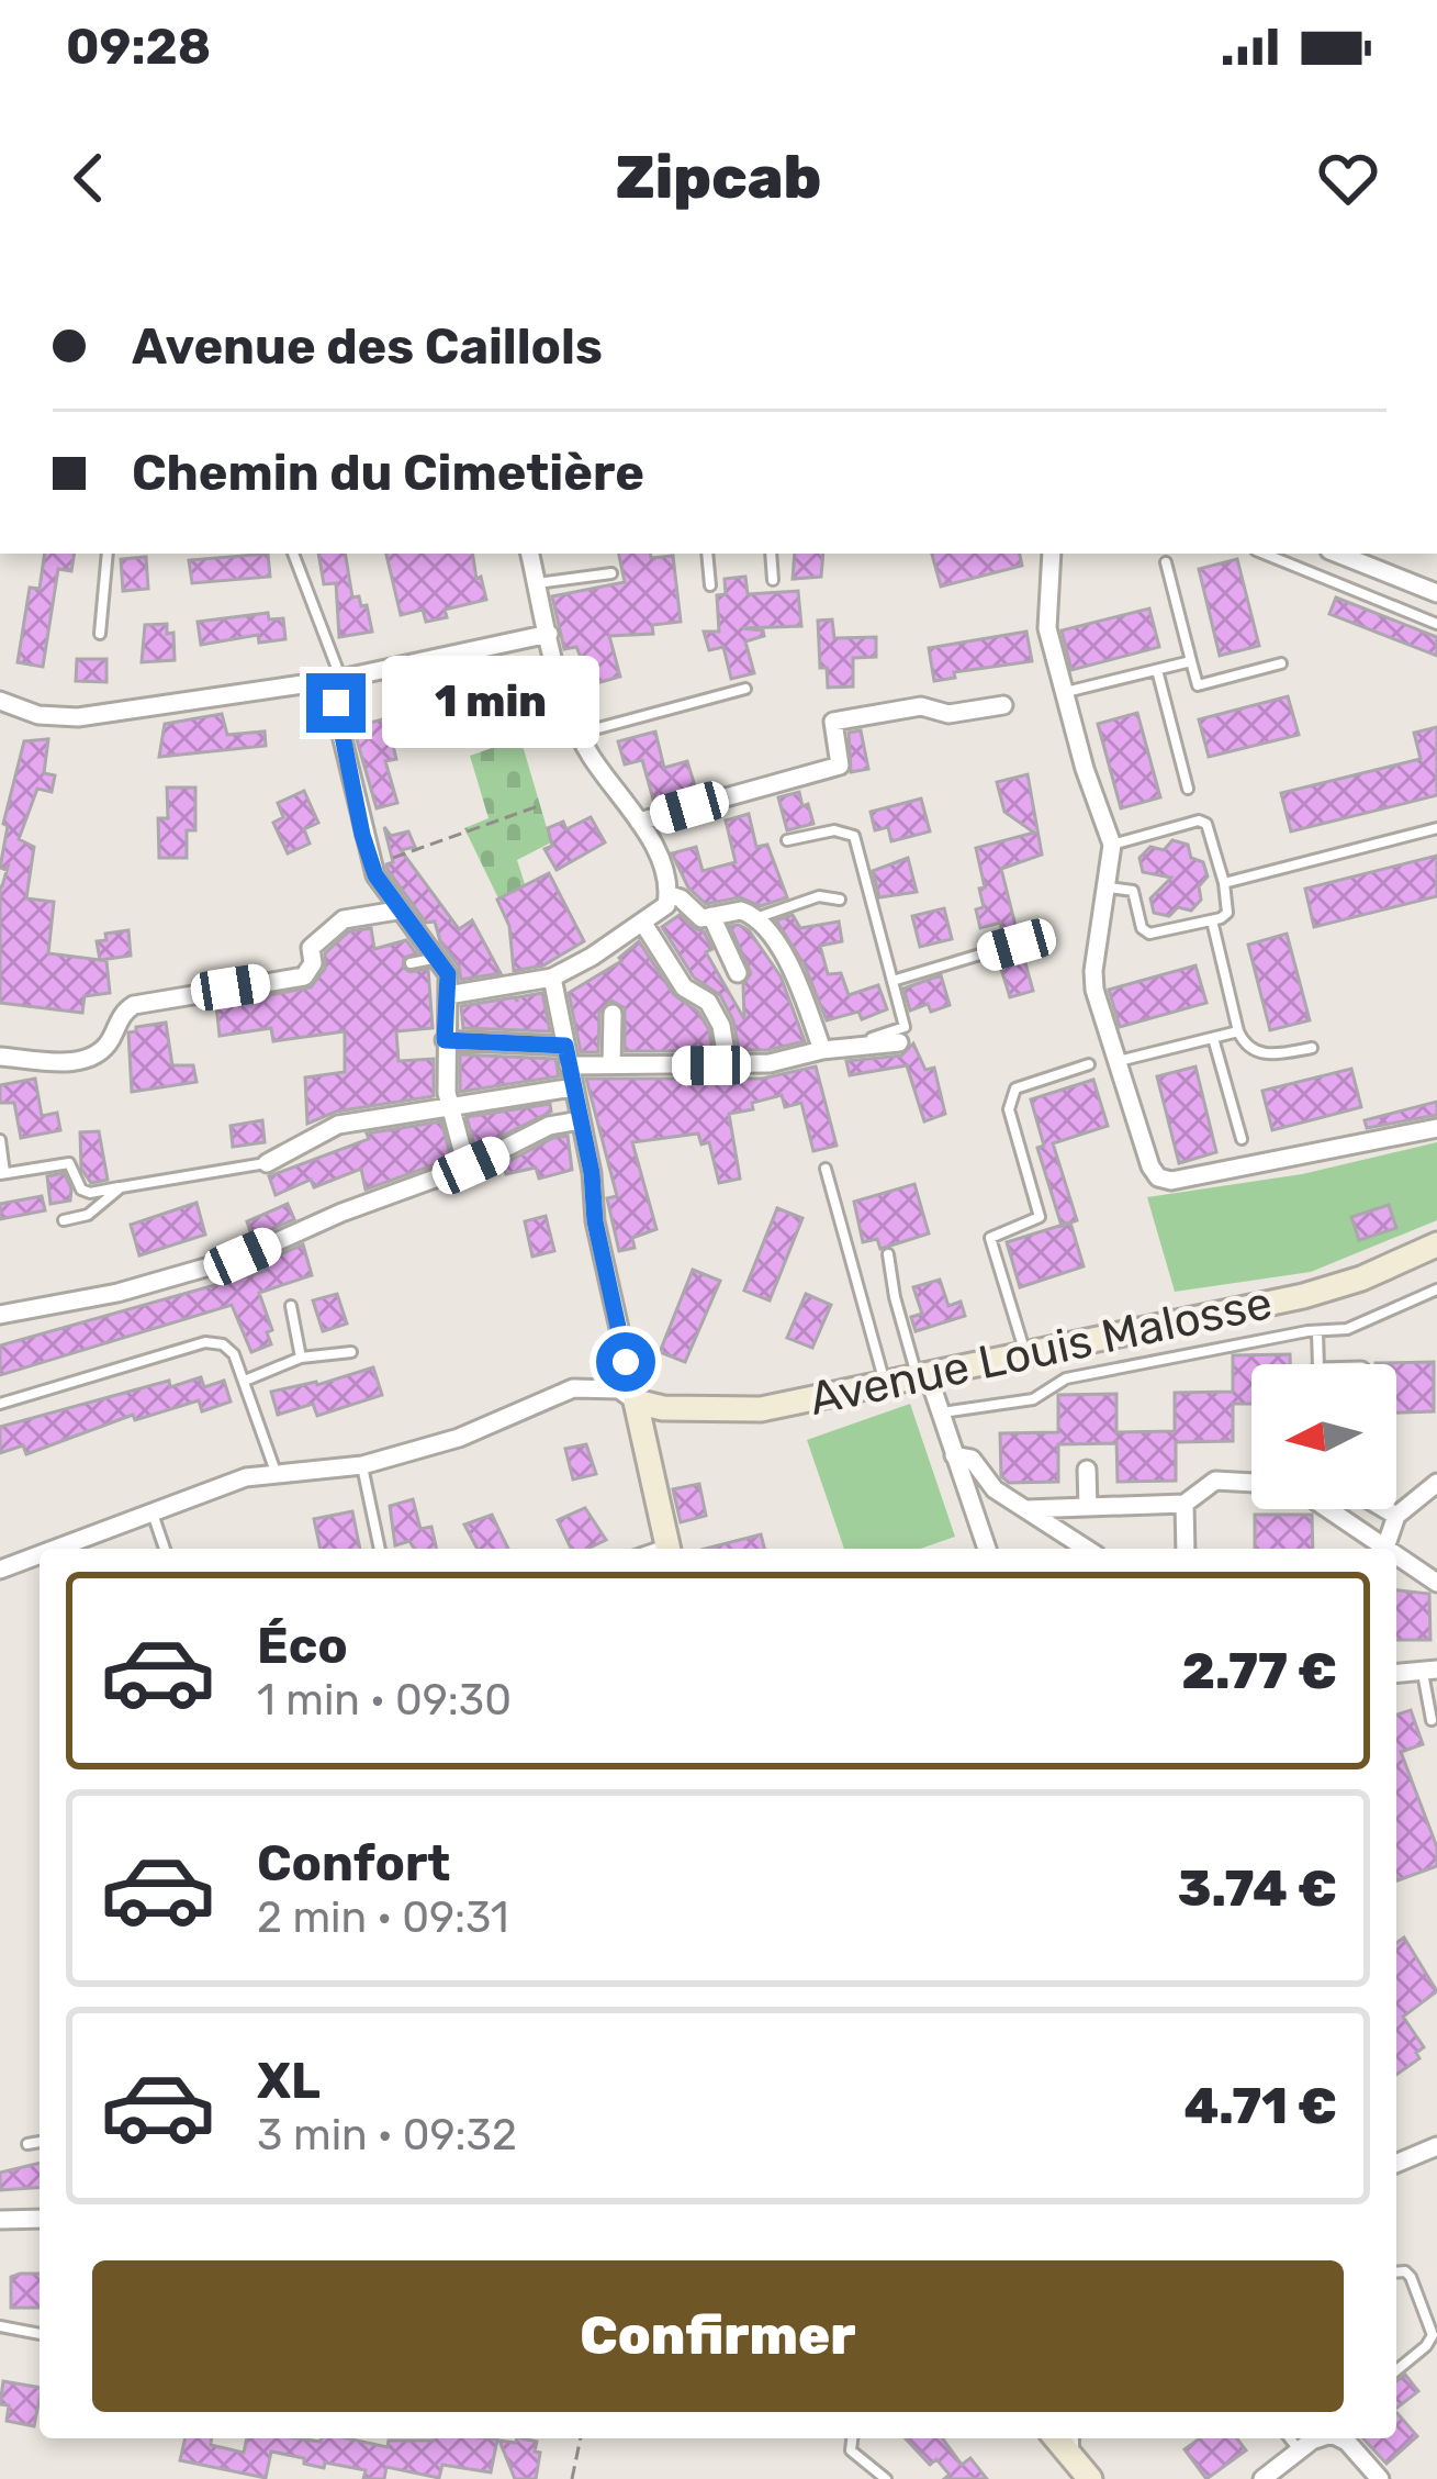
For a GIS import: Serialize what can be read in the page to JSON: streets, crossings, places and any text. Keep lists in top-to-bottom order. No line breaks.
{"streets":{"street":["Avenue Louis Malosse"]},"north":"left","page":{"status":"09:28","header":"Zipcab","banner":["Avenue des Caillols","Chemin du Cimetière"],"bubble":"1 min","list":[{"name":"Éco","note":"1 min · 09:30","value":"2.77 €"},{"name":"Confort","note":"2 min · 09:31","value":"3.74 €"},{"name":"XL","note":"3 min · 09:32","value":"4.71 €"}],"buttons":"Confirmer"}}
